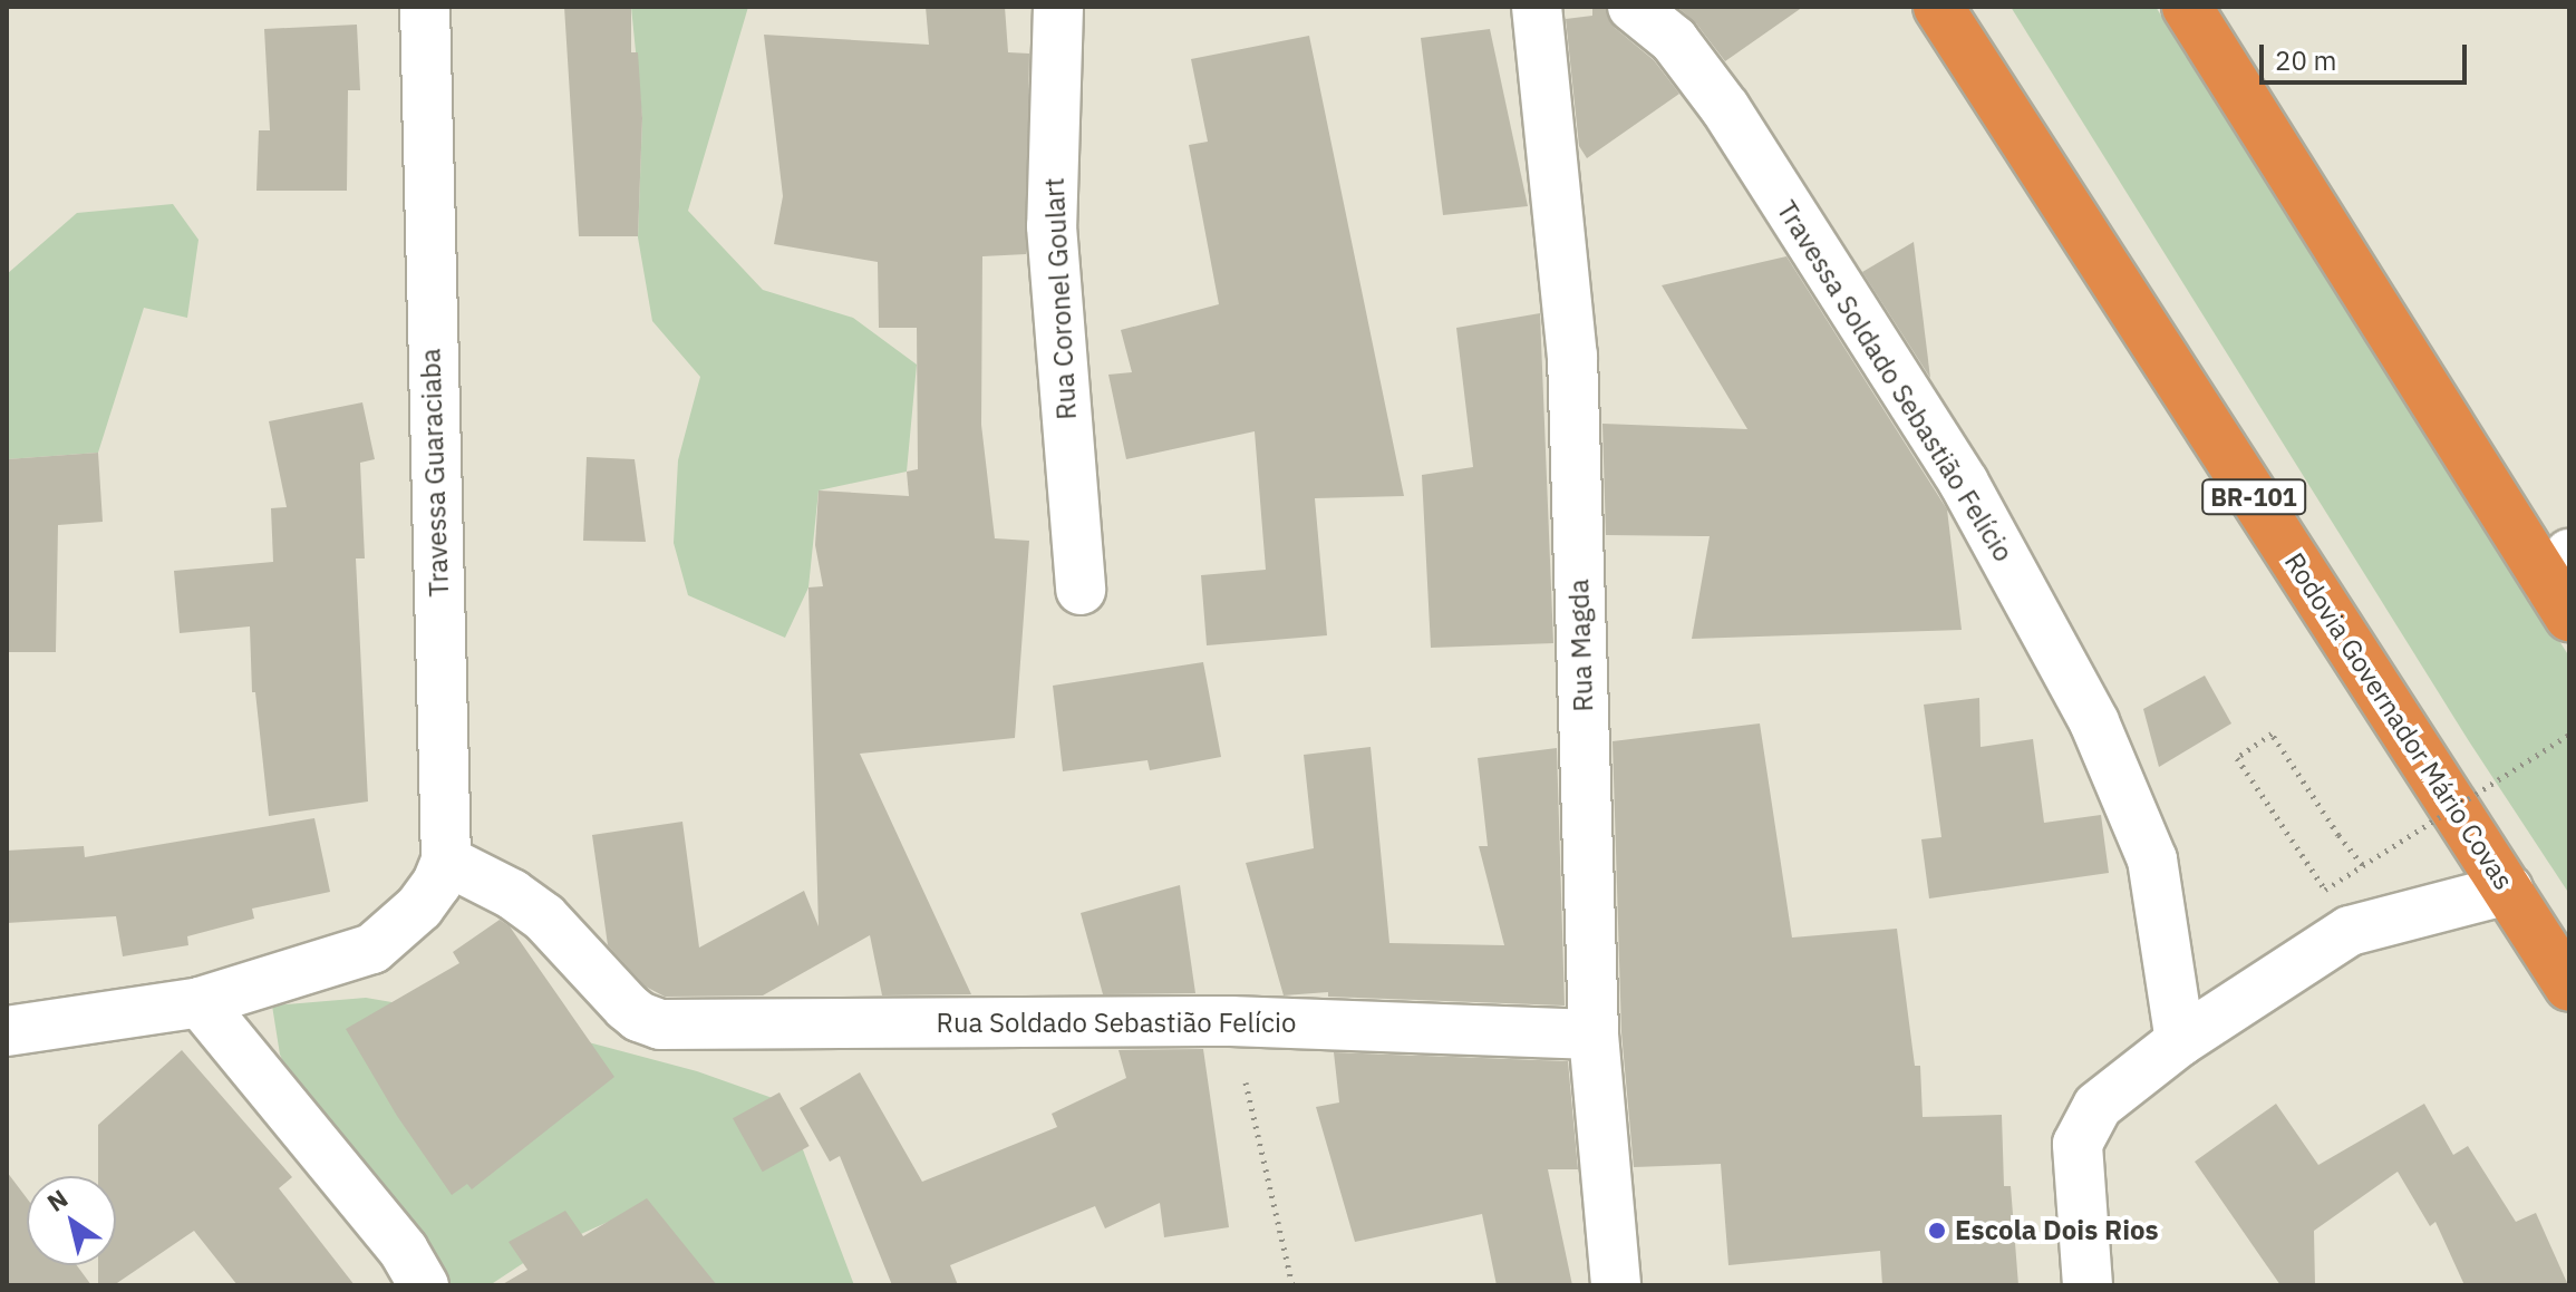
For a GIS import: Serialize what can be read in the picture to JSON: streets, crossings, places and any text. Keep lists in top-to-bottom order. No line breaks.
{"streets":{"highway":["BR-101","Rodovia Governador Mário Covas"],"street":["Rua Coronel Goulart","Travessa Soldado Sebastião Felício","Travessa Guaraciaba","Rua Magda","Rua Soldado Sebastião Felício"]},"crossings":[["Travessa Guaraciaba","Rua Soldado Sebastião Felício"],["Rua Magda","Rua Soldado Sebastião Felício"]],"places":["Escola Dois Rios"],"scale_bar":"20 m","north":"top left"}
